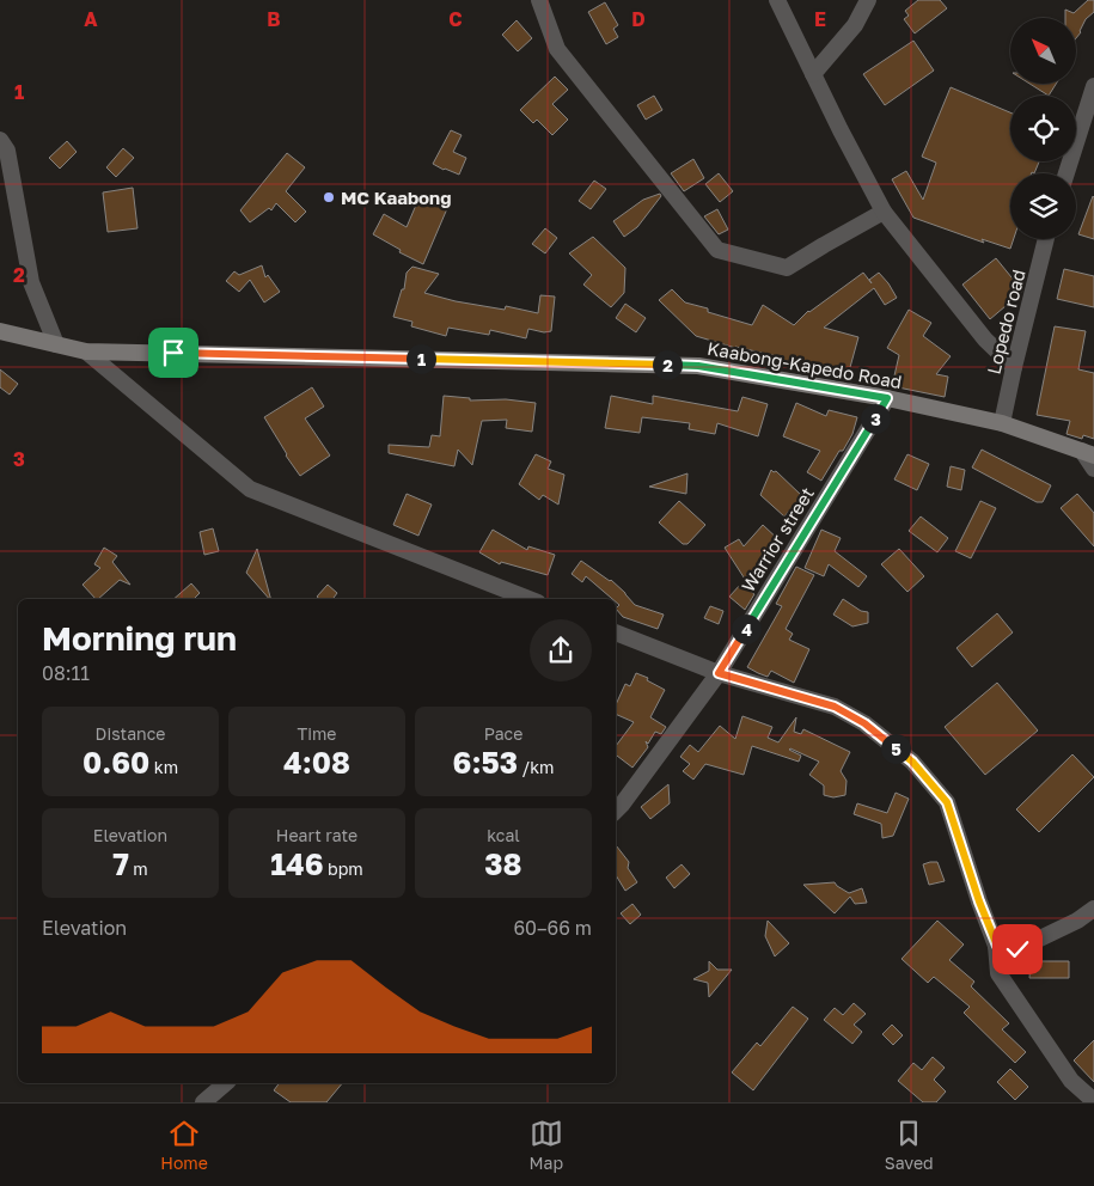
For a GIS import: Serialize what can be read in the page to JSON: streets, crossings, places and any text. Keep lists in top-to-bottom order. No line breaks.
{"streets":{"main road":["Kaabong-Kapedo Road"],"street":["Lopedo road","Warrior street"]},"crossings":[["Lopedo road","Kaabong-Kapedo Road"],["Kaabong-Kapedo Road","Warrior street"]],"places":["MC Kaabong"],"north":"top left","page":{"pins":["1","2","3","4","5"],"heading":["Morning run","08:11"],"stats":[["Distance","0.60 km"],["Time","4:08"],["Pace","6:53 /km"],["Elevation","7 m"],["Heart rate","146 bpm"],["kcal","38"]],"chart":["Elevation","60–66 m"],"tabs":["Home","Map","Saved"]},"grid":{"columns":["A","B","C","D","E"],"rows":["1","2","3"]}}
